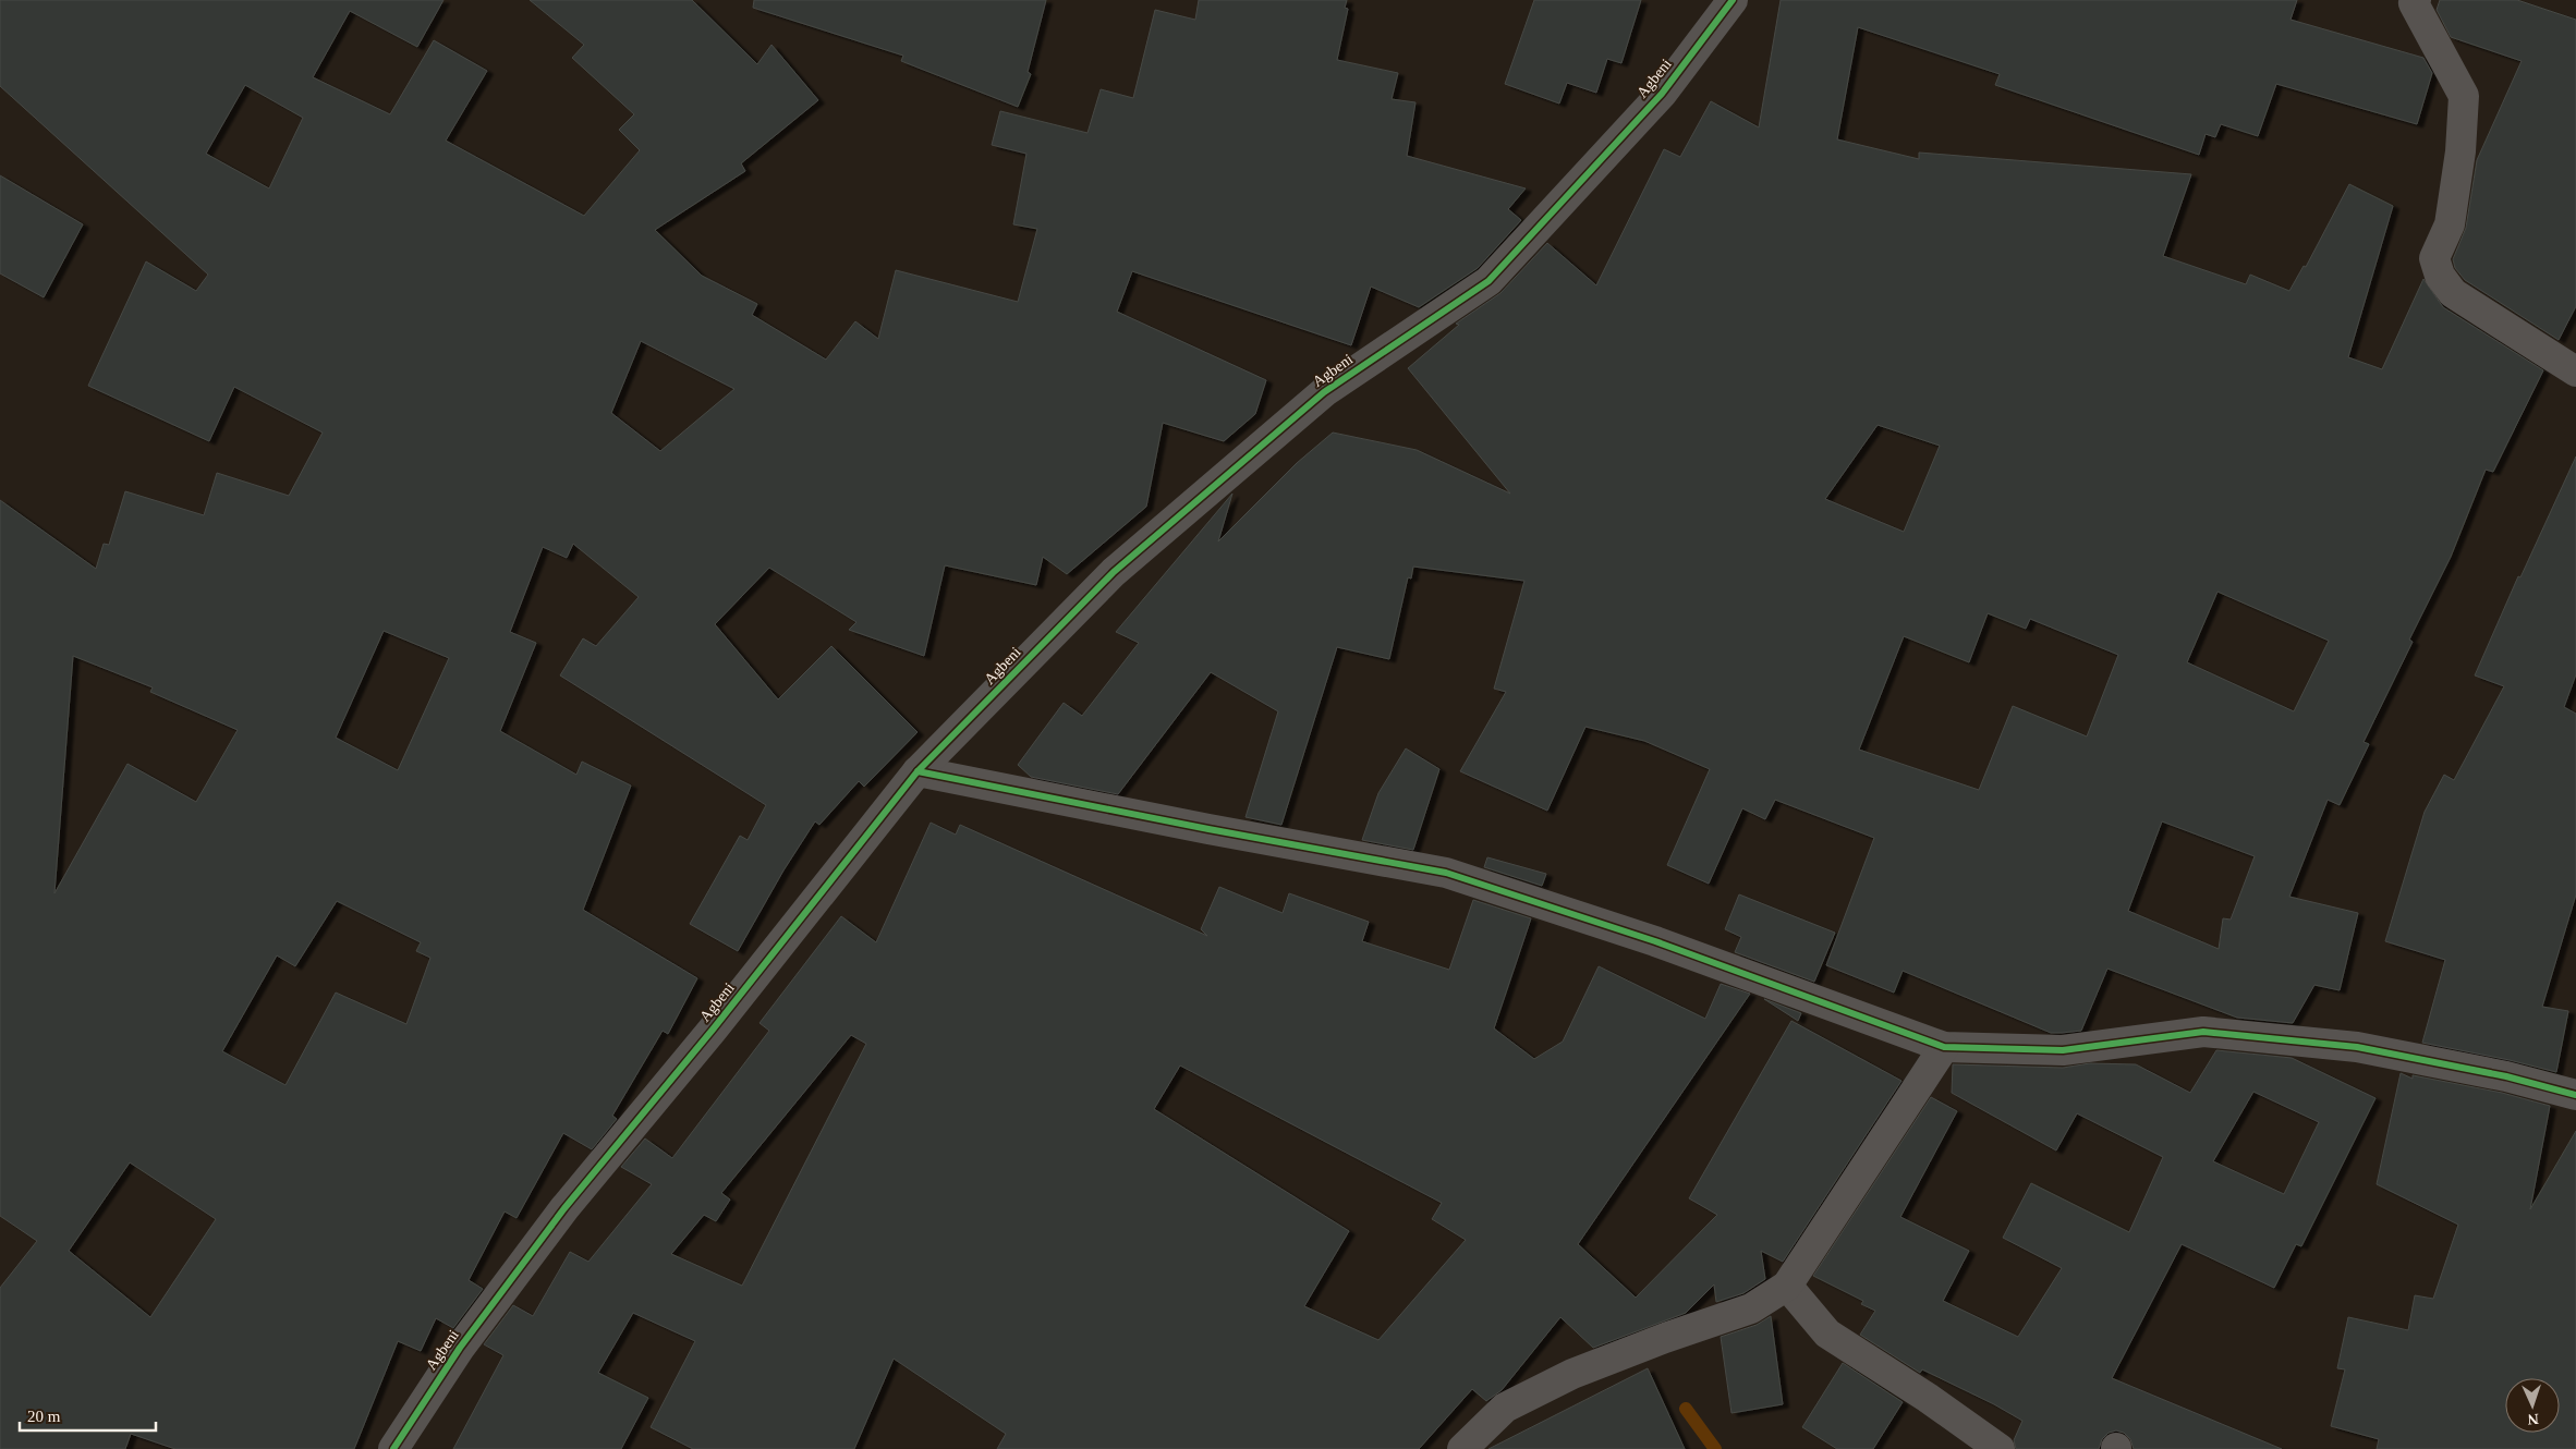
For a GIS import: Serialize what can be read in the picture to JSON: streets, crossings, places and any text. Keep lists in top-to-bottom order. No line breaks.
{"streets":{"street":["Agbeni"]},"scale_bar":"20 m","north":"bottom"}
